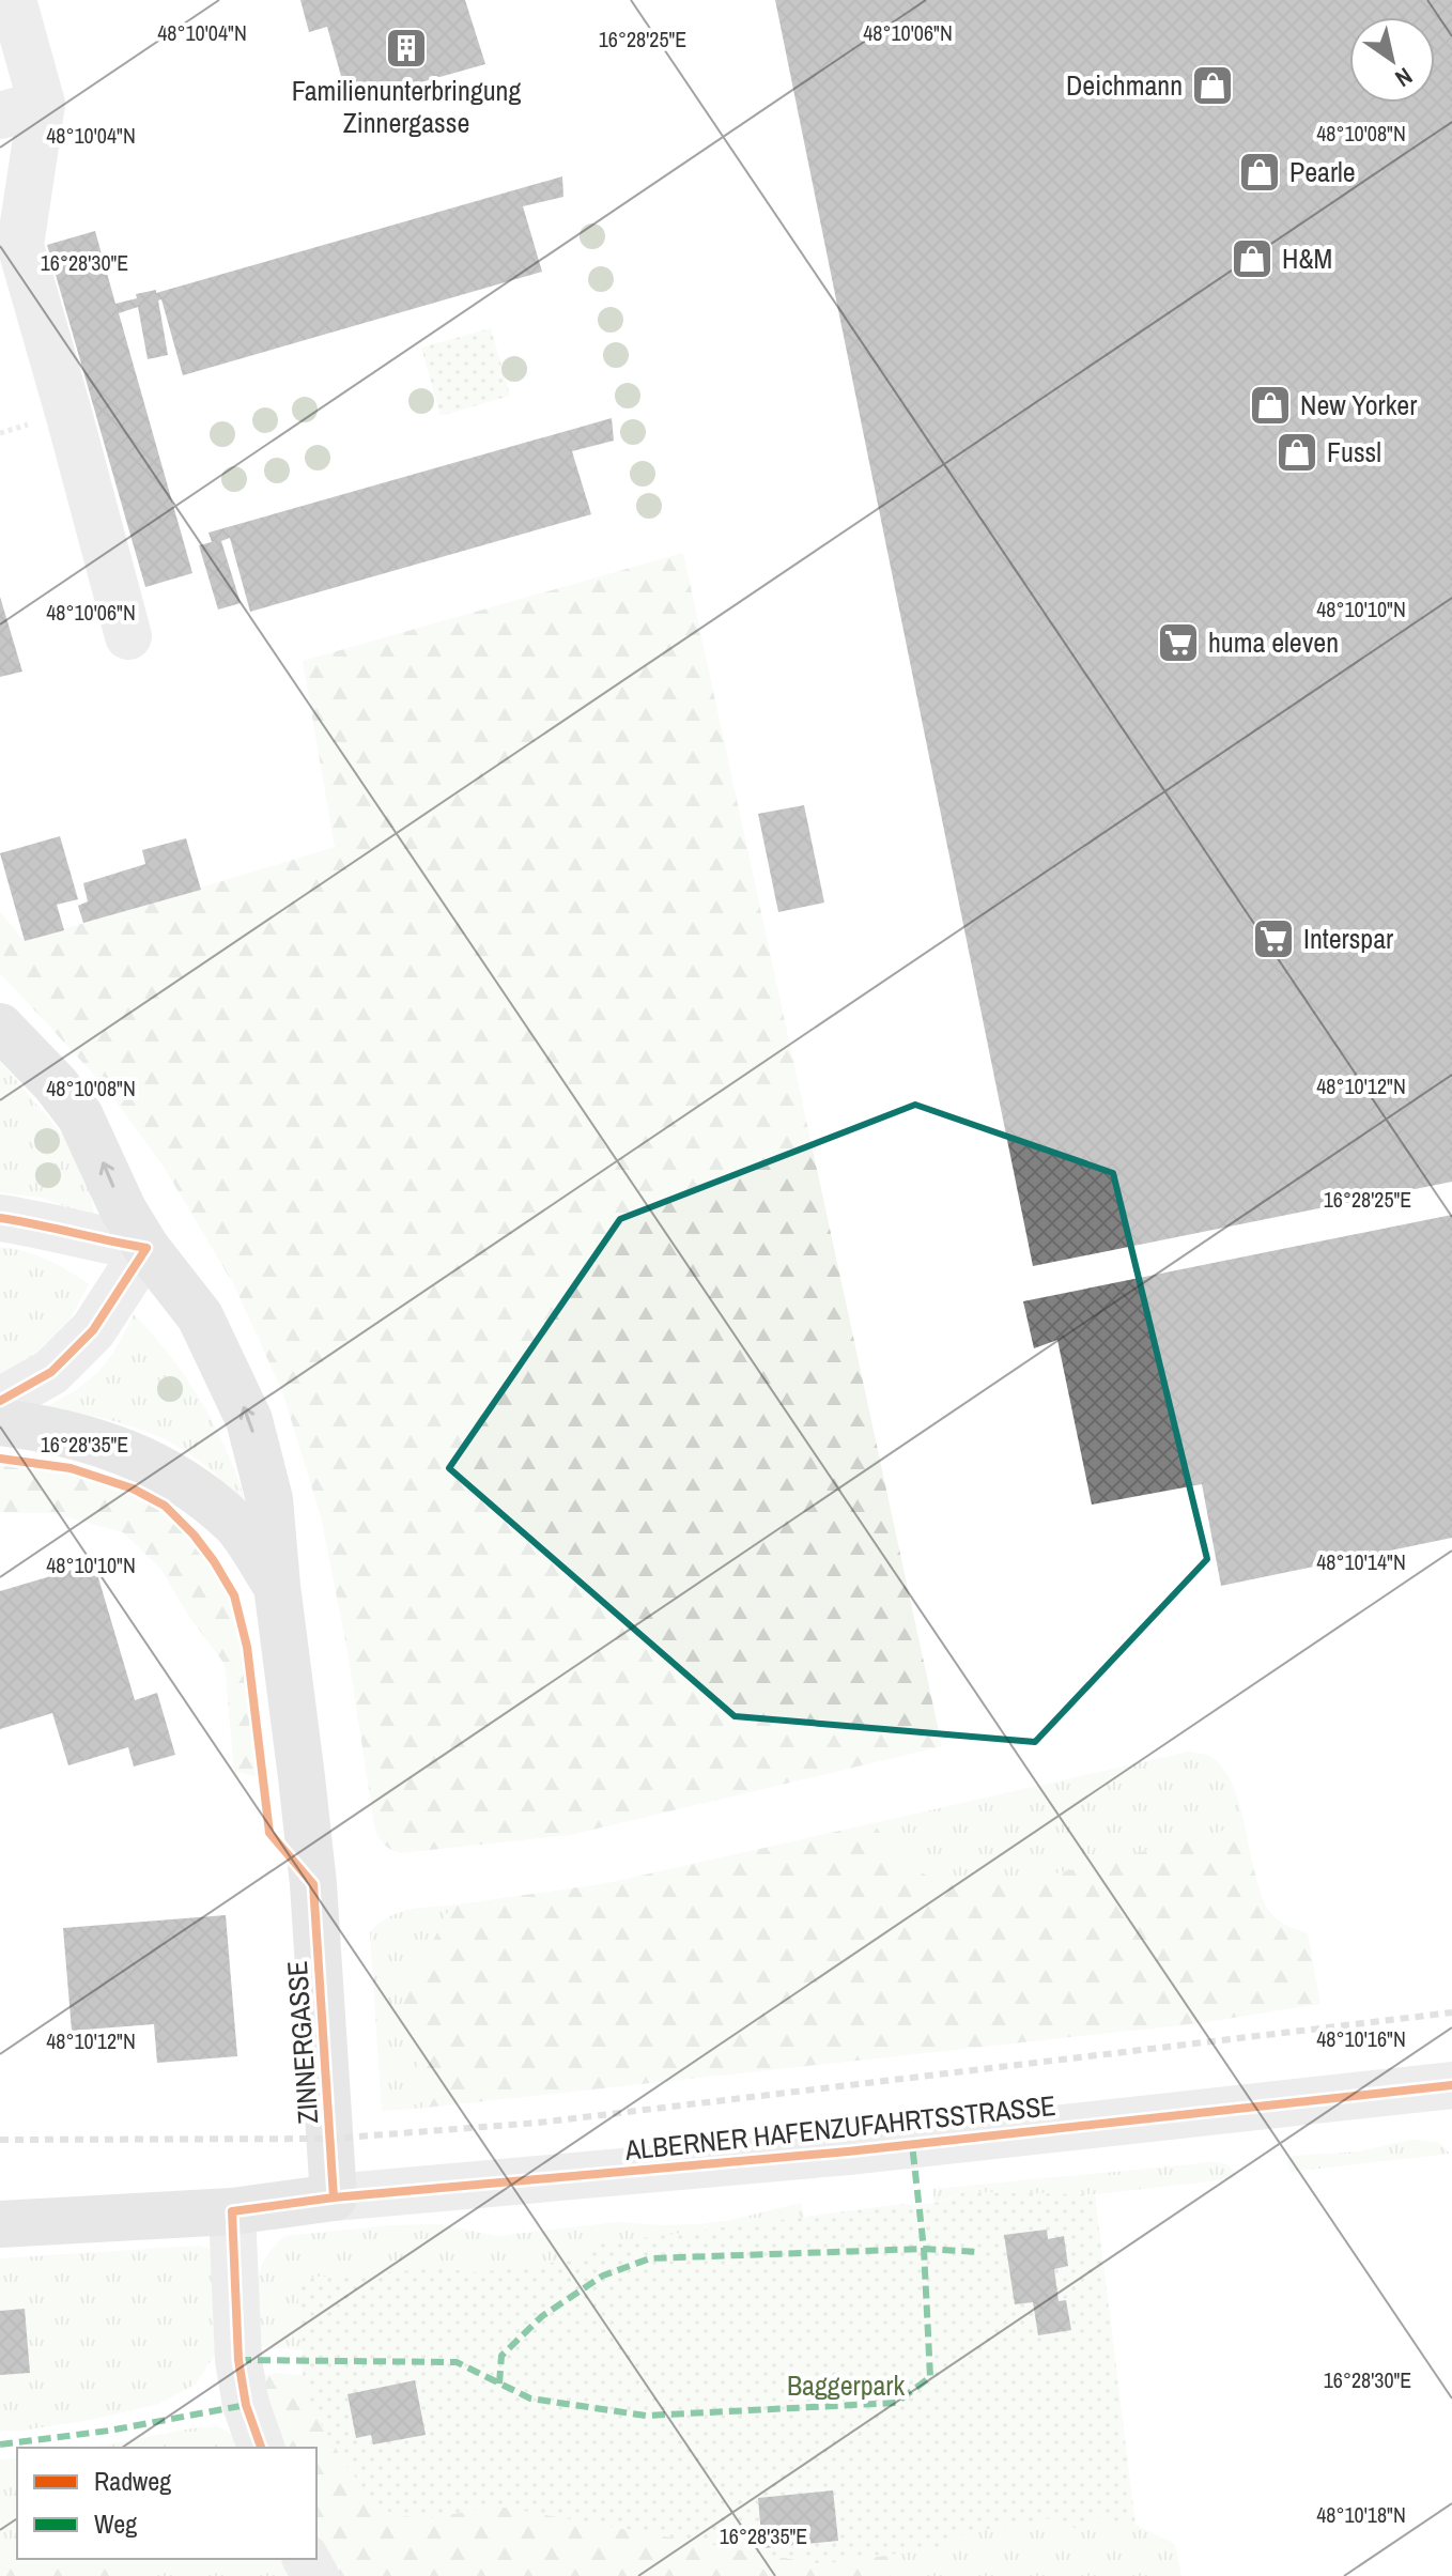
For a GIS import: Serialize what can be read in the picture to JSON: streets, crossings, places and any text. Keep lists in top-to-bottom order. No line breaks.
{"streets":{"main road":["ZINNERGASSE","ALBERNER HAFENZUFAHRTSSTRASSE"]},"crossings":[["ZINNERGASSE","ALBERNER HAFENZUFAHRTSSTRASSE"]],"one_way":["ZINNERGASSE"],"parks":["Baggerpark"],"places":{"building":["Familienunterbringung Zinnergasse"],"shop":["Deichmann","Pearle","H&M","New Yorker","Fussl"],"supermarket":["huma eleven","Interspar"]},"legend":["Radweg","Weg"],"north":"bottom right","coordinates":["48°10'04\"N","48°10'06\"N","16°28'25\"E","48°10'08\"N","16°28'30\"E","48°10'10\"N","48°10'12\"N","16°28'35\"E","48°10'14\"N","48°10'16\"N","48°10'18\"N"]}
